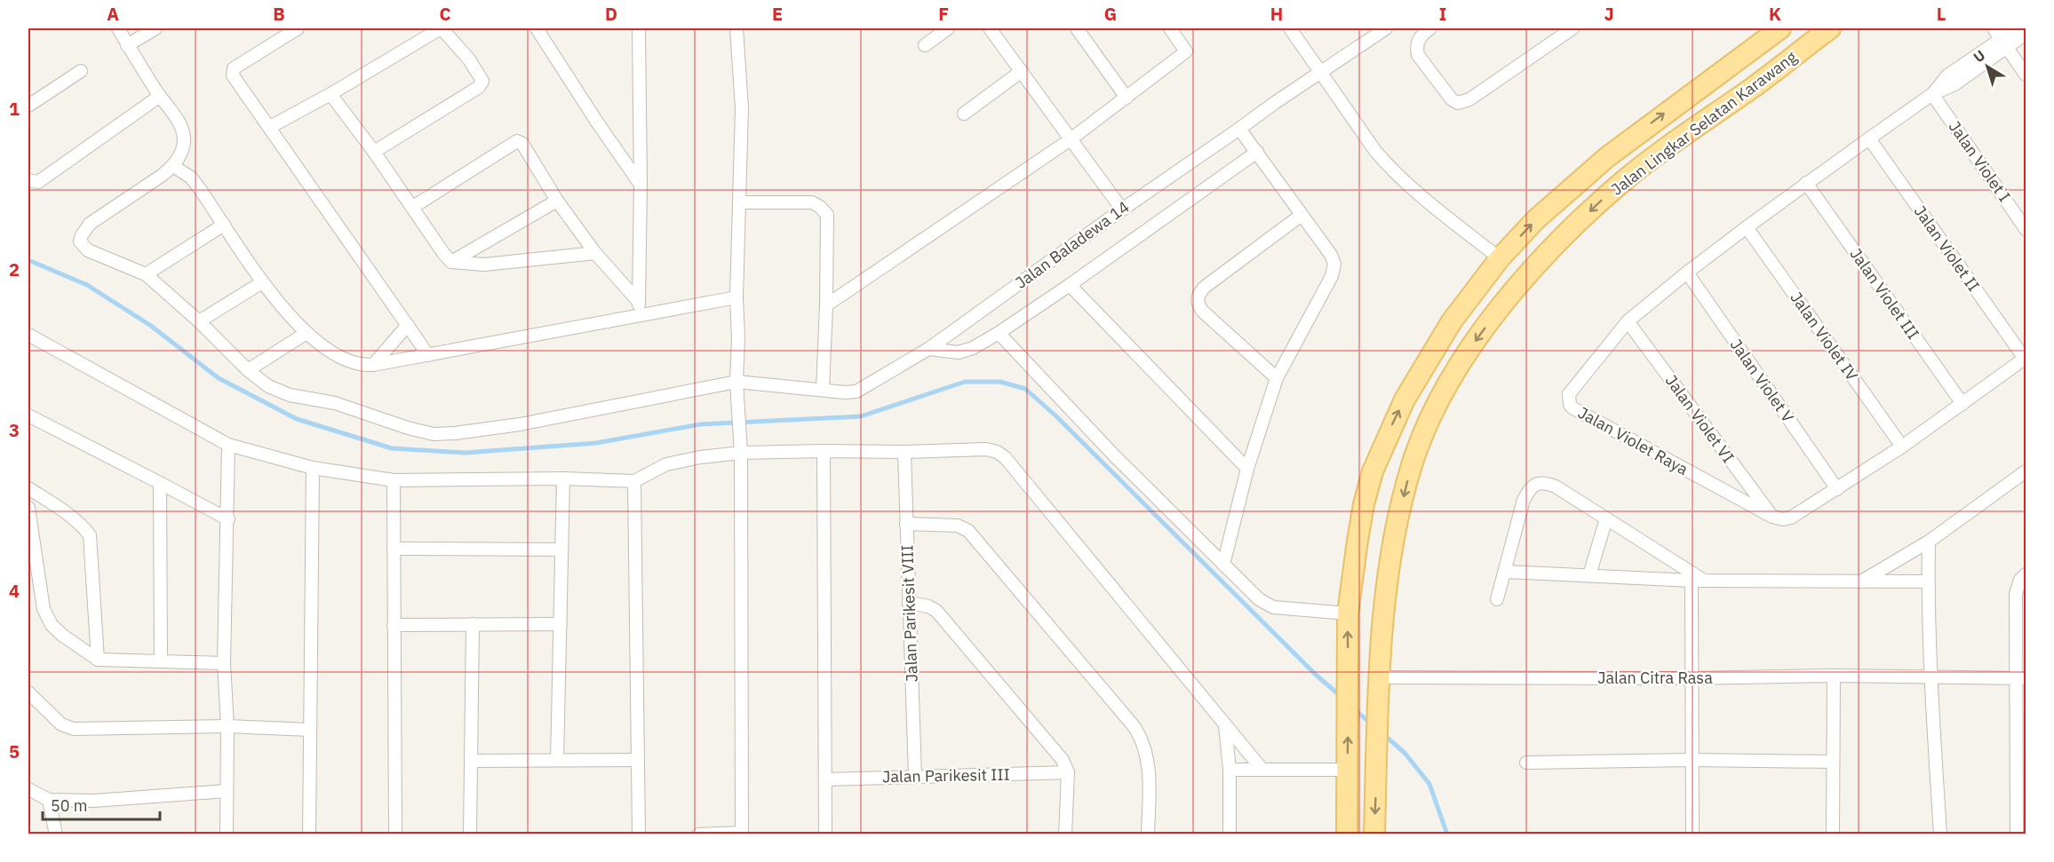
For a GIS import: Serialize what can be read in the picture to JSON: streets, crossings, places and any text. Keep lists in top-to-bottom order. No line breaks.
{"streets":{"main road":["Jalan Lingkar Selatan Karawang"],"street":["Jalan Violet I","Jalan Baladewa 14","Jalan Violet II","Jalan Violet III","Jalan Violet IV","Jalan Violet V","Jalan Violet VI","Jalan Violet Raya","Jalan Parikesit VIII","Jalan Citra Rasa","Jalan Parikesit III"]},"crossings":[["Jalan Lingkar Selatan Karawang","Jalan Citra Rasa"],["Jalan Violet I","Jalan Violet Raya"],["Jalan Violet II","Jalan Violet Raya"],["Jalan Violet III","Jalan Violet Raya"],["Jalan Violet IV","Jalan Violet Raya"],["Jalan Violet V","Jalan Violet Raya"],["Jalan Violet VI","Jalan Violet Raya"],["Jalan Parikesit VIII","Jalan Parikesit III"]],"scale_bar":"50 m","north":"top left","grid":{"columns":["A","B","C","D","E","F","G","H","I","J","K","L"],"rows":["1","2","3","4","5"]}}
